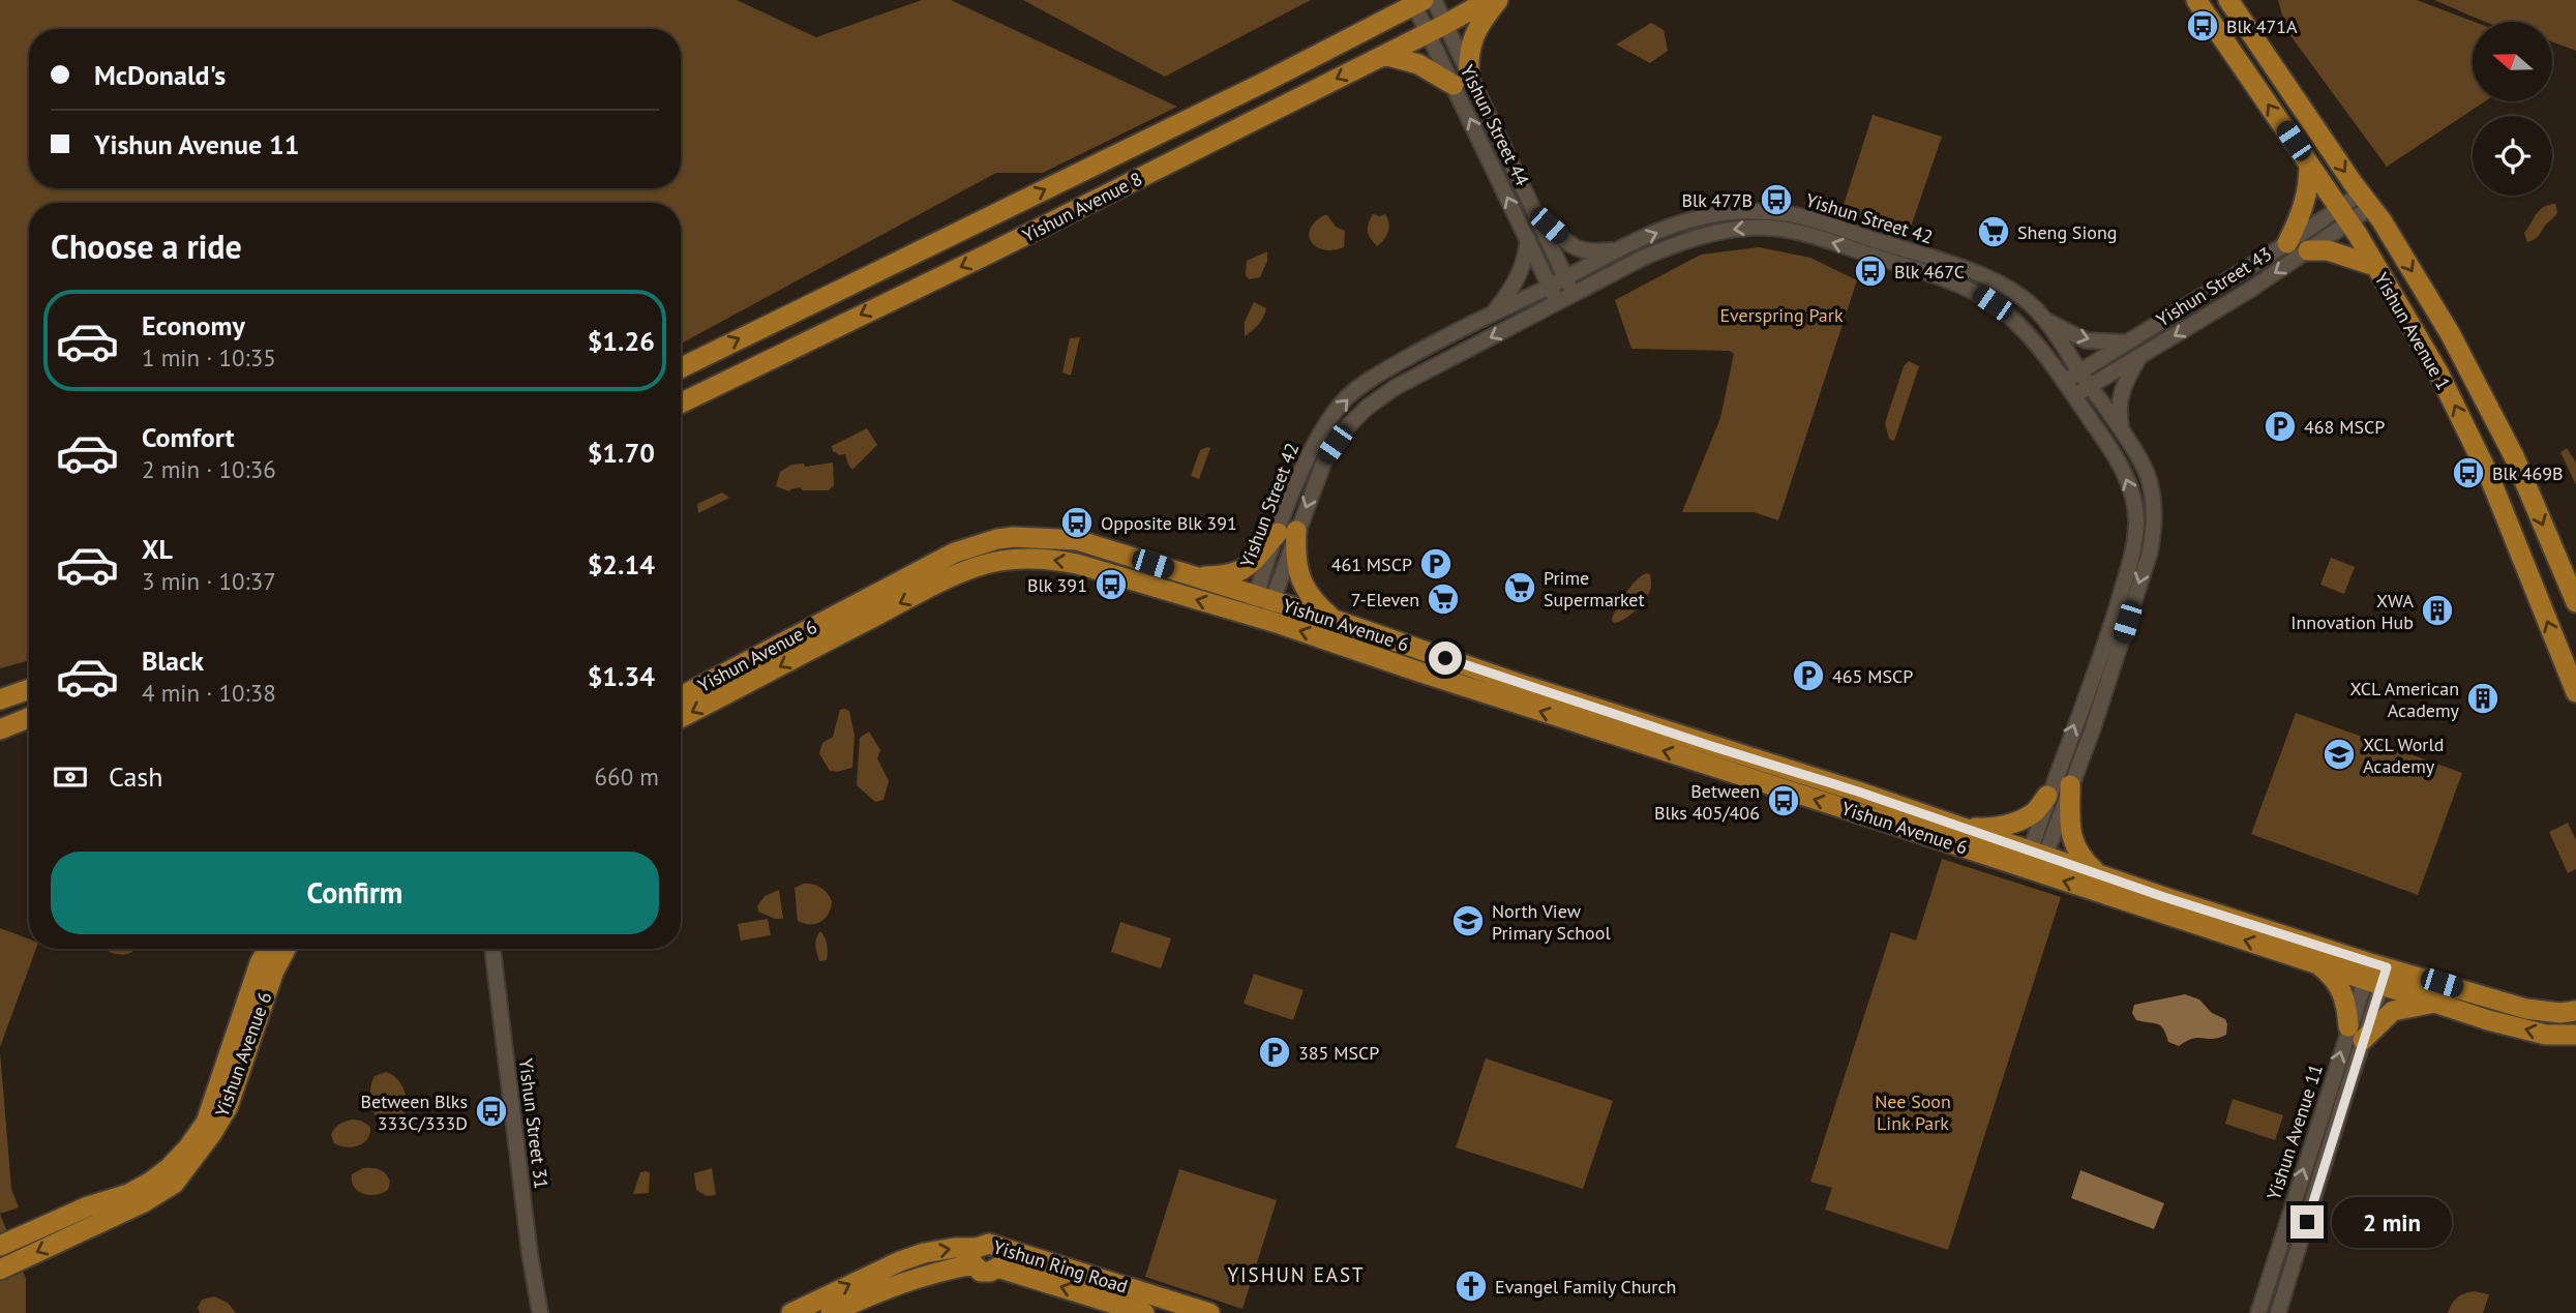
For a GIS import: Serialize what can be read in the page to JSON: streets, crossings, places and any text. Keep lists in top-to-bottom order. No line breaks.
{"streets":{"main road":["Yishun Avenue 8","Yishun Avenue 1","Yishun Avenue 6","Yishun Ring Road"],"street":["Yishun Street 44","Yishun Street 42","Yishun Street 43","Yishun Street 31","Yishun Avenue 11"]},"crossings":[["Yishun Street 44","Yishun Avenue 8"],["Yishun Street 44","Yishun Street 42"],["Yishun Street 42","Yishun Street 43"],["Yishun Street 42","Yishun Avenue 6"],["Yishun Street 43","Yishun Avenue 1"],["Yishun Avenue 6","Yishun Avenue 11"]],"districts":["YISHUN EAST"],"parks":["Everspring Park","Nee Soon Link Park"],"places":{"bus stop":["Blk 471A","Blk 477B","Blk 467C","Blk 469B","Opposite Blk 391","Blk 391","Between Blks 405/406","Between Blks 333C/333D"],"supermarket":["Sheng Siong","Prime Supermarket","7-Eleven"],"parking":["468 MSCP","461 MSCP","465 MSCP","385 MSCP"],"building":["XWA Innovation Hub","XCL American Academy"],"school or university":["XCL World Academy","North View Primary School"],"church":["Evangel Family Church"]},"north":"left","page":{"banner":["McDonald's","Yishun Avenue 11"],"heading":"Choose a ride","list":[{"name":"Economy","note":"1 min · 10:35","value":"$1.26"},{"name":"Comfort","note":"2 min · 10:36","value":"$1.70"},{"name":"XL","note":"3 min · 10:37","value":"$2.14"},{"name":"Black","note":"4 min · 10:38","value":"$1.34"}],"pay":["Cash","660 m"],"buttons":"Confirm","bubble":"2 min"}}
